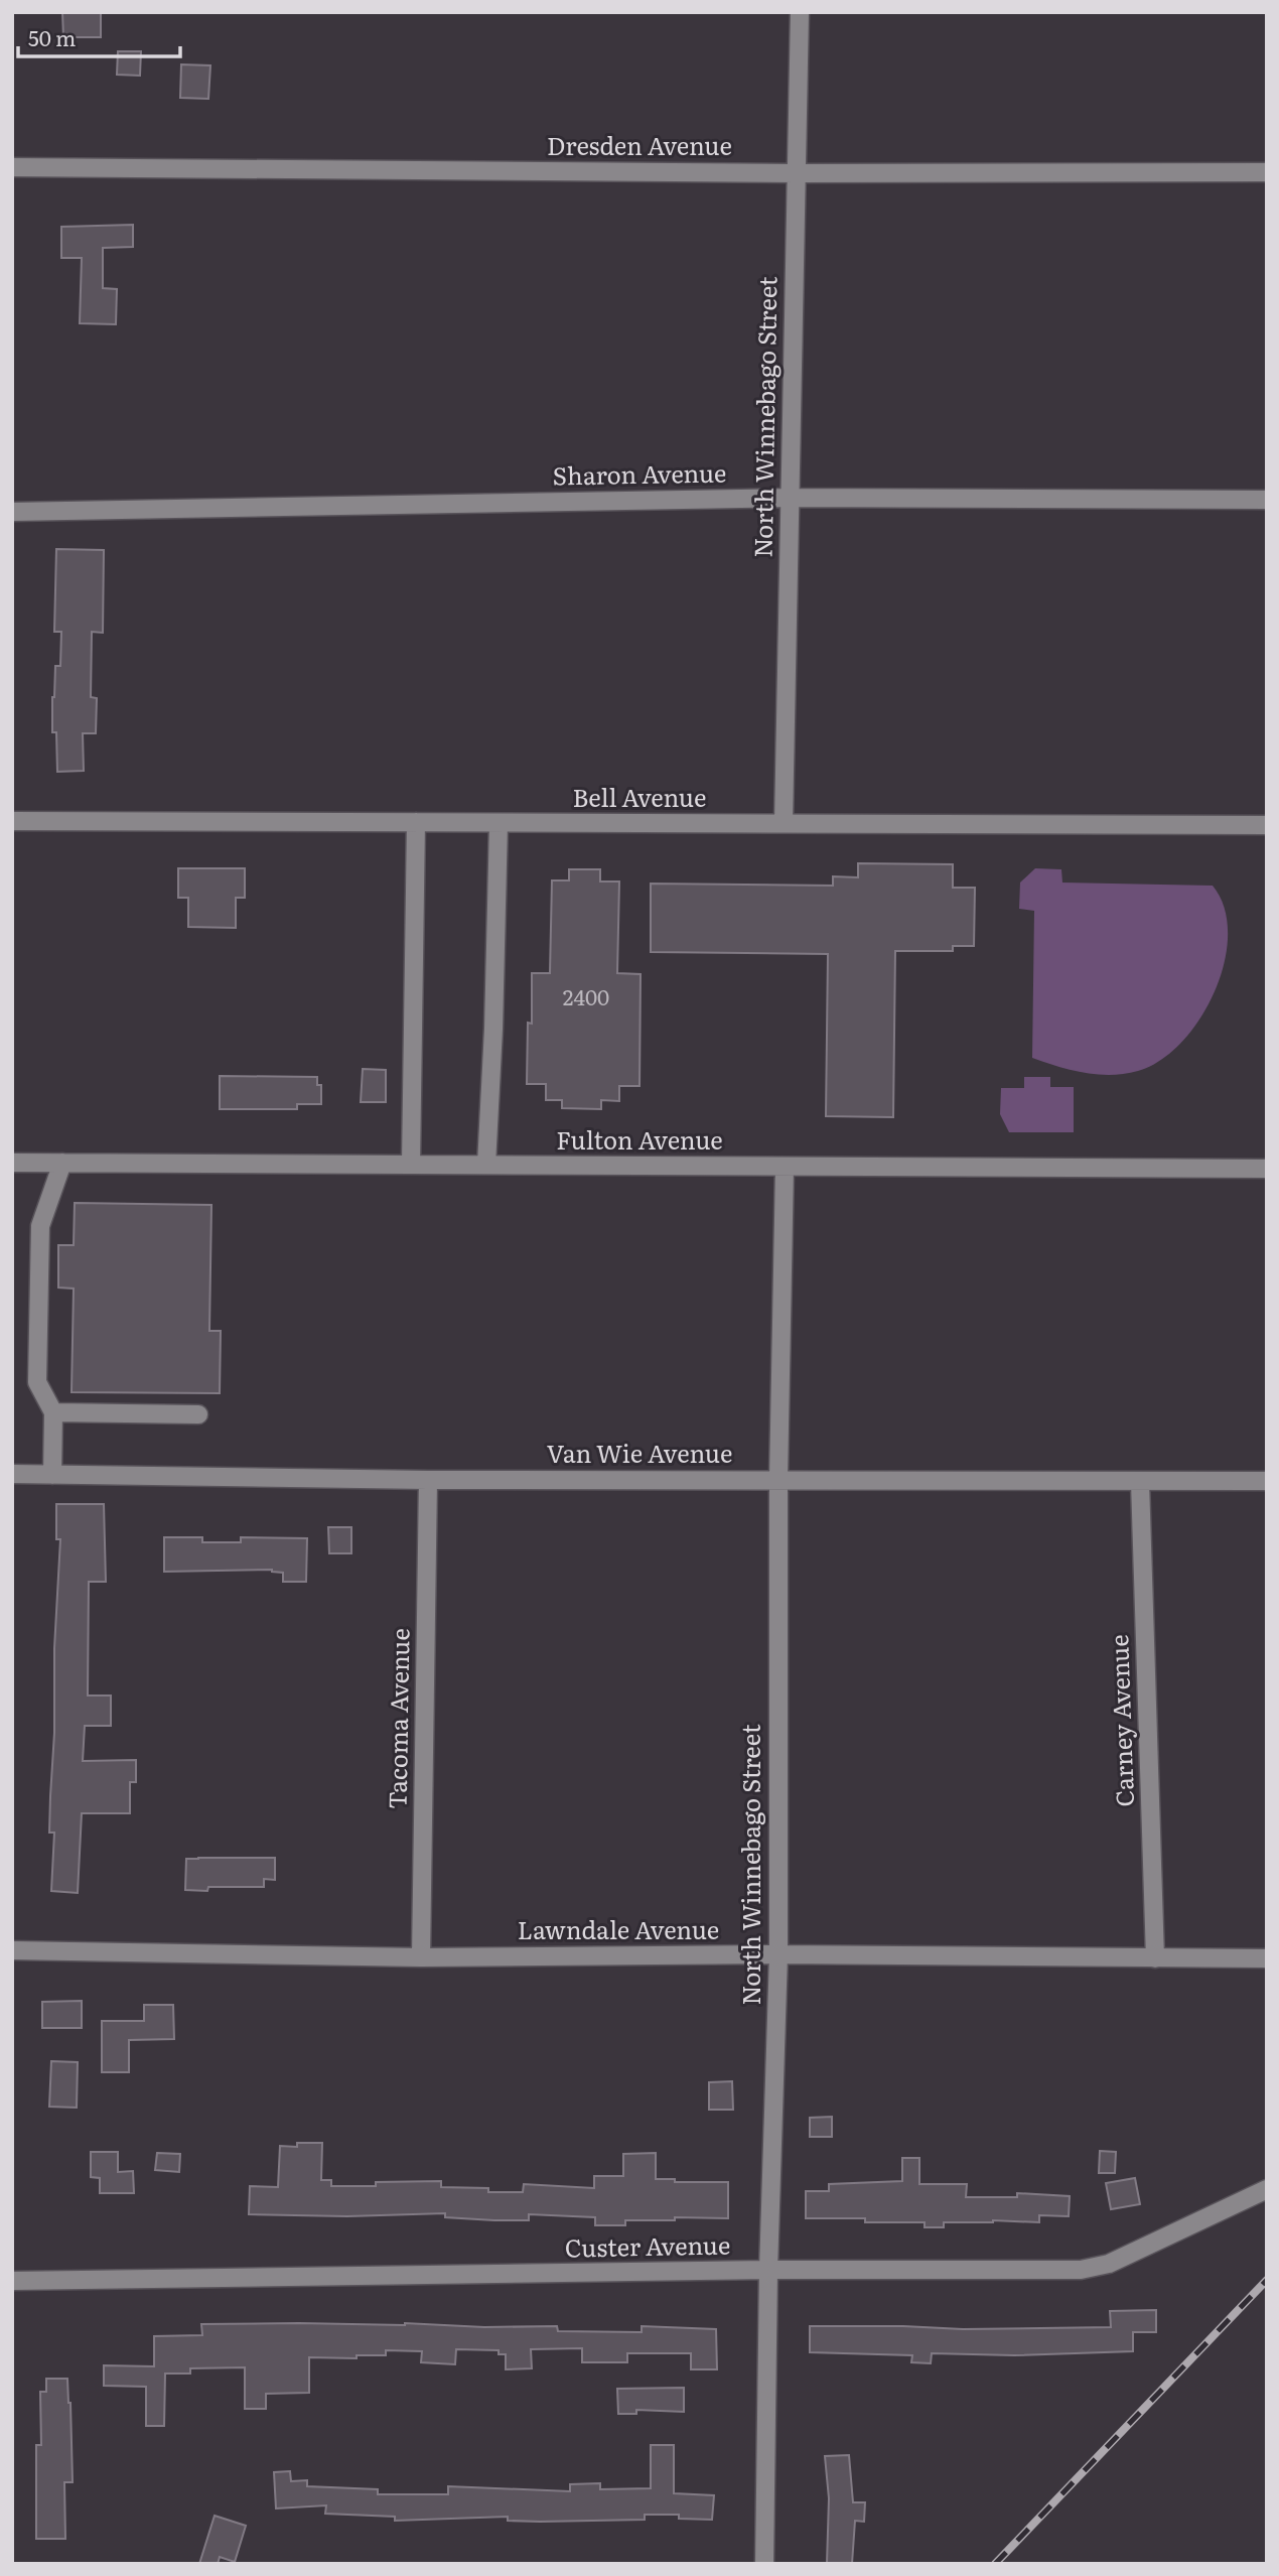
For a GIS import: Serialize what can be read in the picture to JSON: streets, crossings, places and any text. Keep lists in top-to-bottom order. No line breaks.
{"streets":{"street":["Dresden Avenue","North Winnebago Street","Sharon Avenue","Bell Avenue","Fulton Avenue","Van Wie Avenue","Tacoma Avenue","Carney Avenue","Lawndale Avenue","Custer Avenue"]},"crossings":[["Dresden Avenue","North Winnebago Street"],["North Winnebago Street","Sharon Avenue"],["North Winnebago Street","Bell Avenue"],["North Winnebago Street","Fulton Avenue"],["North Winnebago Street","Van Wie Avenue"],["North Winnebago Street","Lawndale Avenue"],["North Winnebago Street","Custer Avenue"],["Van Wie Avenue","Tacoma Avenue"],["Van Wie Avenue","Carney Avenue"],["Tacoma Avenue","Lawndale Avenue"],["Carney Avenue","Lawndale Avenue"]],"house_numbers":["2400"],"scale_bar":"50 m"}
